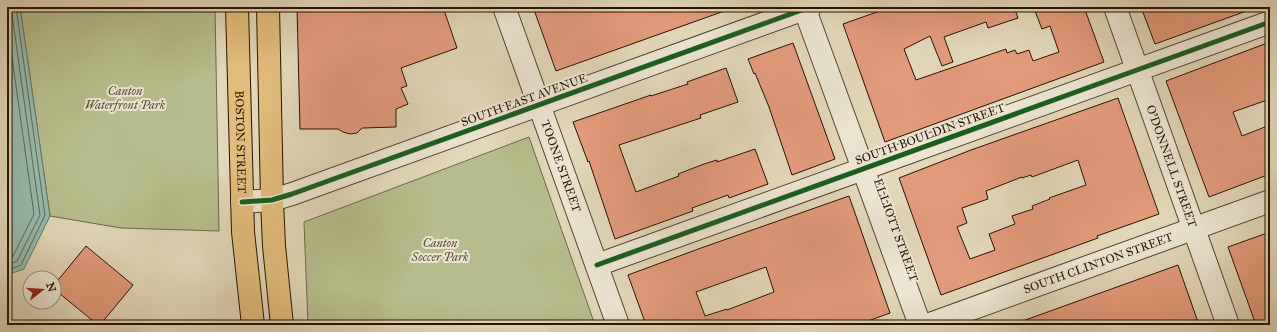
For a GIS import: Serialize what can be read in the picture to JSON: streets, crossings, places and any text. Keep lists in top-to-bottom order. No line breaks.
{"streets":{"main road":["BOSTON STREET"],"street":["SOUTH EAST AVENUE","SOUTH BOULDIN STREET","TOONE STREET","O'DONNELL STREET","ELLIOTT STREET","SOUTH CLINTON STREET"]},"crossings":[["SOUTH EAST AVENUE","BOSTON STREET"],["SOUTH EAST AVENUE","TOONE STREET"],["SOUTH EAST AVENUE","ELLIOTT STREET"],["SOUTH BOULDIN STREET","TOONE STREET"],["SOUTH BOULDIN STREET","O'DONNELL STREET"],["SOUTH BOULDIN STREET","ELLIOTT STREET"],["O'DONNELL STREET","SOUTH CLINTON STREET"]],"parks":["Canton Waterfront Park","Canton Soccer Park"],"north":"right"}
